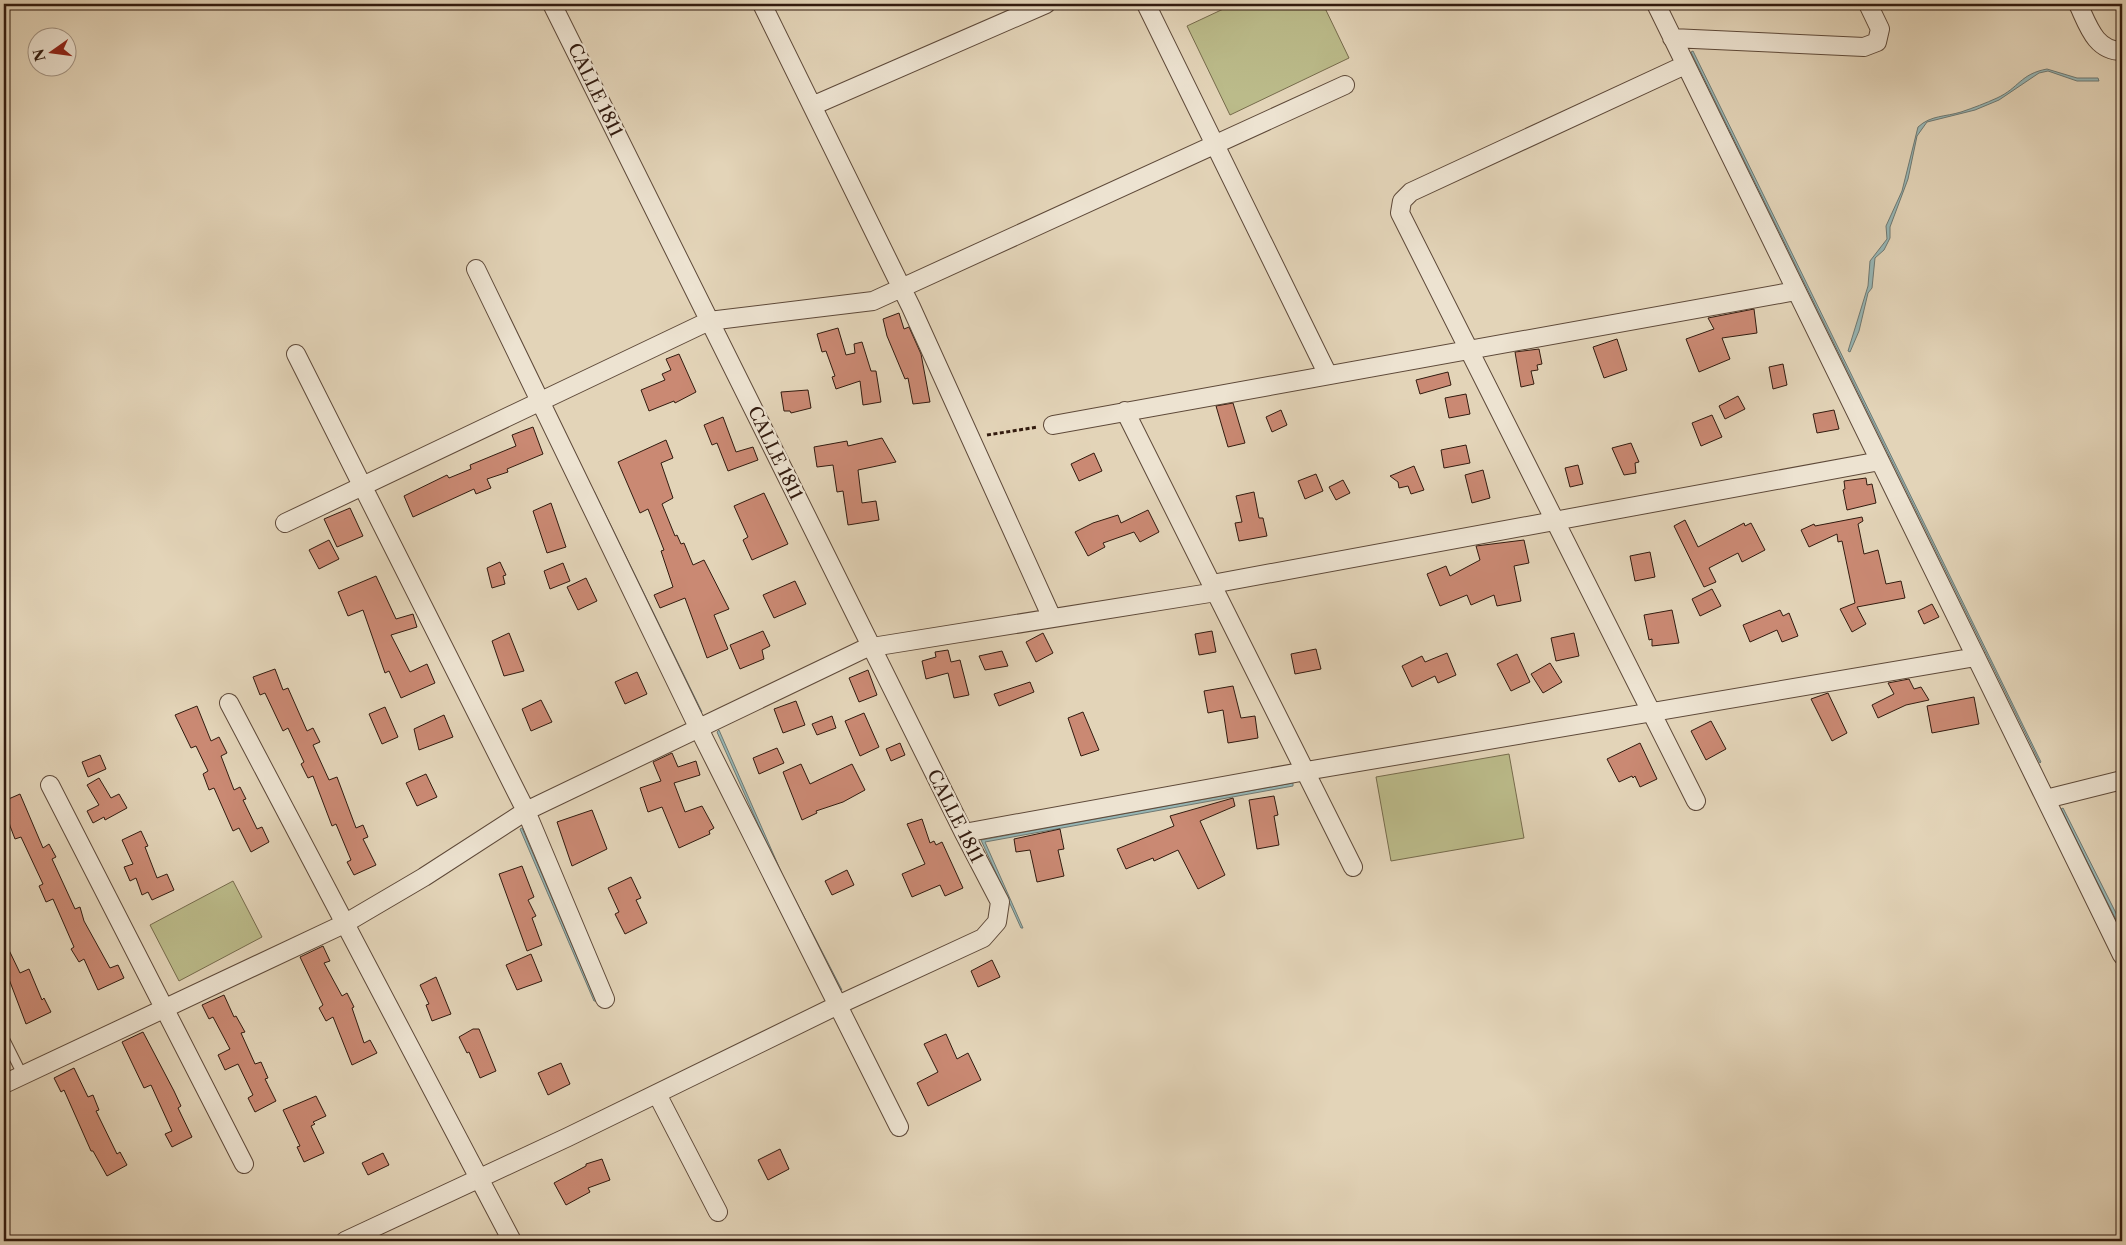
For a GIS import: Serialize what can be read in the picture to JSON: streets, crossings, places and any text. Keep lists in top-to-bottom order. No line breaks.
{"streets":{"street":["CALLE 1811"]},"north":"left"}
